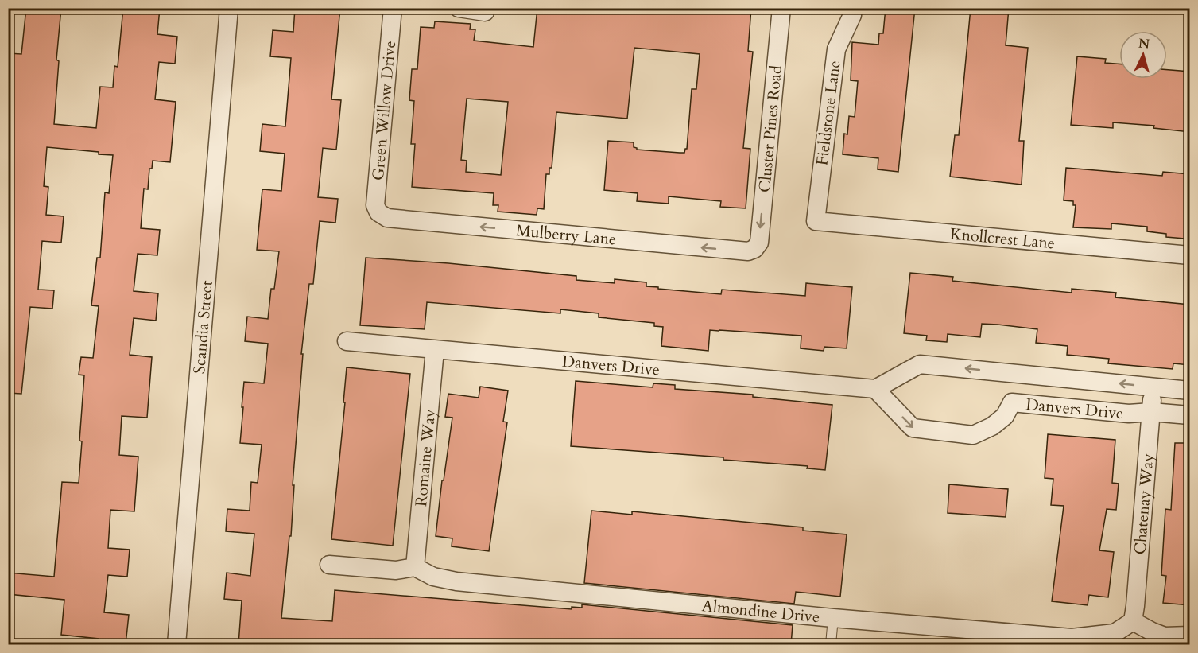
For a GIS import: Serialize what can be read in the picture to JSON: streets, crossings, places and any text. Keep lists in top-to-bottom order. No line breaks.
{"streets":{"street":["Green Willow Drive","Fieldstone Lane","Cluster Pines Road","Mulberry Lane","Knollcrest Lane","Scandia Street","Danvers Drive","Romaine Way","Chatenay Way","Almondine Drive"]},"crossings":[["Green Willow Drive","Mulberry Lane"],["Fieldstone Lane","Knollcrest Lane"],["Cluster Pines Road","Mulberry Lane"],["Danvers Drive","Romaine Way"],["Danvers Drive","Chatenay Way"],["Romaine Way","Almondine Drive"],["Chatenay Way","Almondine Drive"]],"one_way":["Cluster Pines Road","Mulberry Lane"],"north":"top"}
